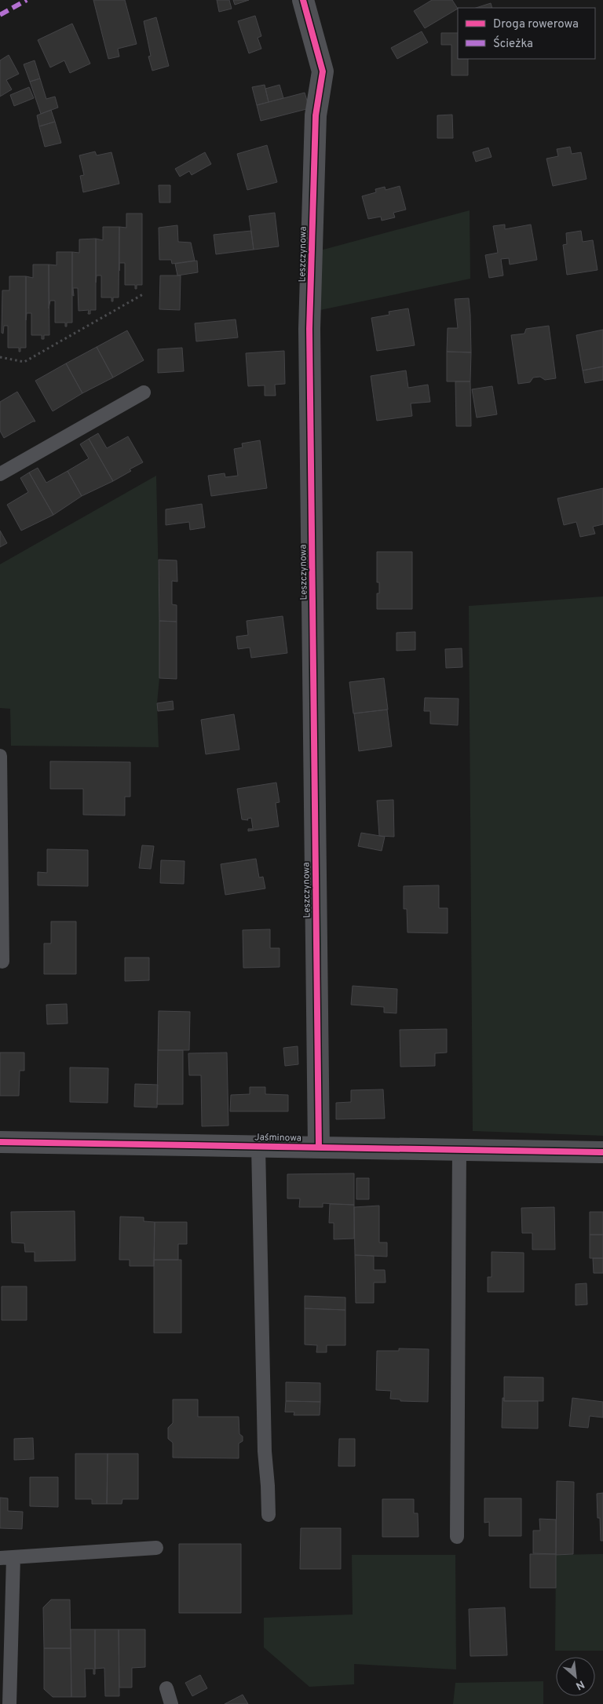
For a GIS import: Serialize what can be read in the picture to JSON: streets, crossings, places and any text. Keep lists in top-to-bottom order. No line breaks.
{"streets":{"street":["Leszczynowa","Jaśminowa"]},"crossings":[["Leszczynowa","Jaśminowa"]],"legend":["Droga rowerowa","Ścieżka"],"north":"bottom right"}
